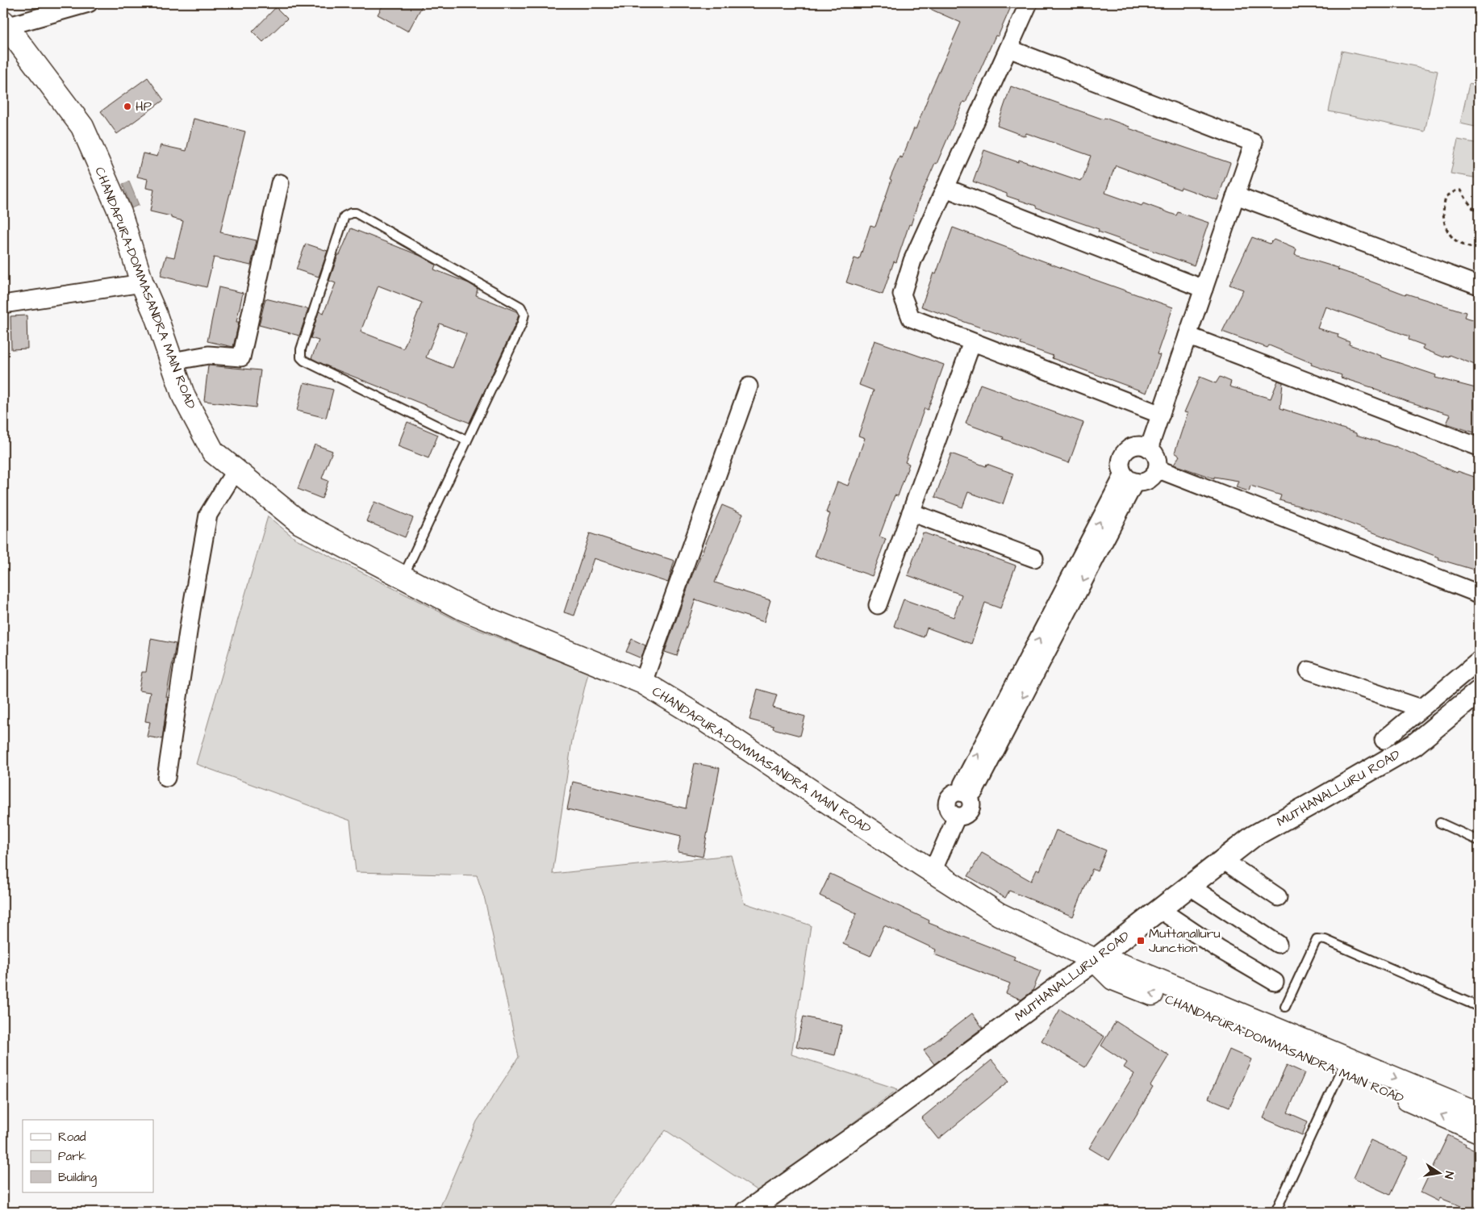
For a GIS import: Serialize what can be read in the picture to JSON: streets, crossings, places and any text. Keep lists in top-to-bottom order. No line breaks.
{"streets":{"main road":["CHANDAPURA-DOMMASANDRA MAIN ROAD"],"street":["MUTHANALLURU ROAD"]},"crossings":[["CHANDAPURA-DOMMASANDRA MAIN ROAD","MUTHANALLURU ROAD"]],"places":{"other":["HP"],"transit":["Muttanalluru Junction"]},"legend":["Road","Park","Building"],"north":"right"}
